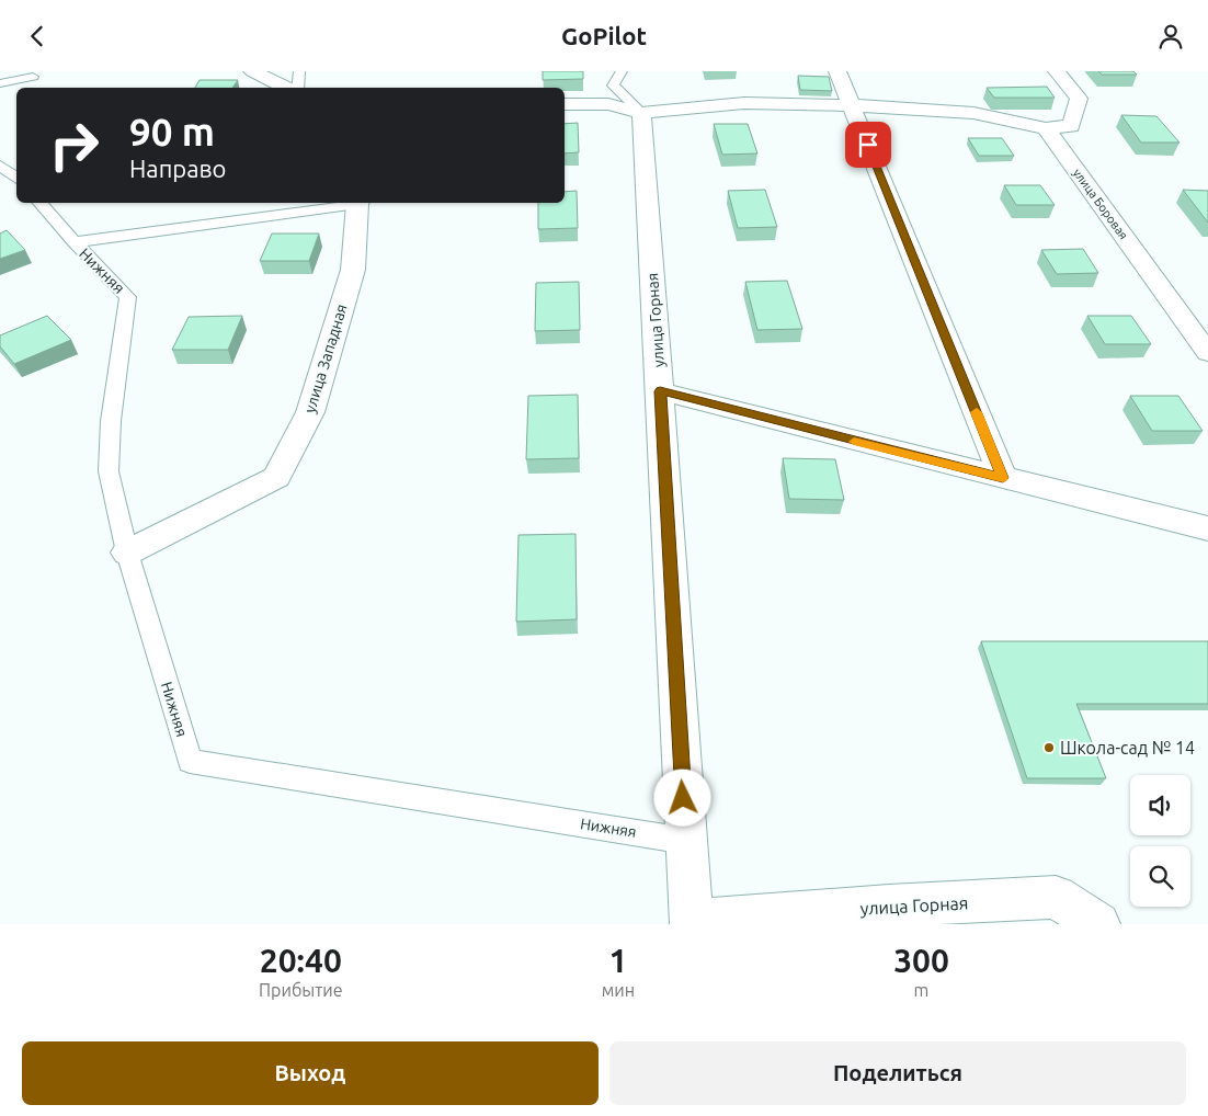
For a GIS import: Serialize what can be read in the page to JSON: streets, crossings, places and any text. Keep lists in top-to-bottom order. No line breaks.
{"streets":{"street":["улица Боровая","улица Горная","улица Западная"],"lane":["Нижняя"]},"crossings":[["Нижняя","улица Горная"],["Нижняя","улица Западная"]],"places":["Школа-сад № 14"],"page":{"header":"GoPilot","turn":["90 m","Направо"],"eta":["20:40","Прибытие","1","мин","300","m"],"buttons":["Выход","Поделиться"]}}
